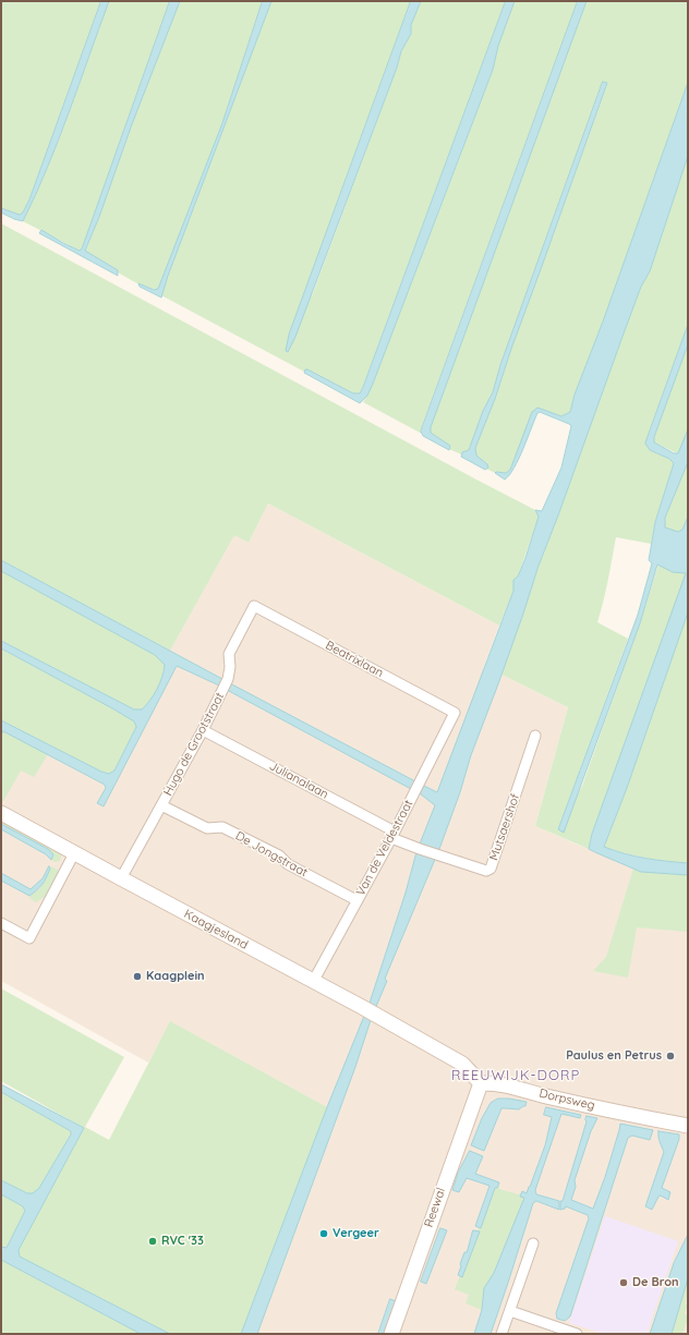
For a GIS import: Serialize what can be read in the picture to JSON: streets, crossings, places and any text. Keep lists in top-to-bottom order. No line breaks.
{"streets":{"street":["Beatrixlaan","Hugo de Grootstraat","Julianalaan","Mutsaershof","Van de Veldestraat","De Jongstraat","Kaagjesland","Dorpsweg","Reewal"]},"crossings":[["Beatrixlaan","Hugo de Grootstraat"],["Beatrixlaan","Van de Veldestraat"],["Hugo de Grootstraat","Julianalaan"],["Hugo de Grootstraat","De Jongstraat"],["Hugo de Grootstraat","Kaagjesland"],["Julianalaan","Mutsaershof"],["Julianalaan","Van de Veldestraat"],["Mutsaershof","Van de Veldestraat"],["Van de Veldestraat","De Jongstraat"],["Van de Veldestraat","Kaagjesland"],["Kaagjesland","Dorpsweg"],["Kaagjesland","Reewal"],["Dorpsweg","Reewal"]],"districts":["REEUWIJK-DORP"],"places":["Kaagplein","Paulus en Petrus","Vergeer","RVC '33","De Bron"]}
